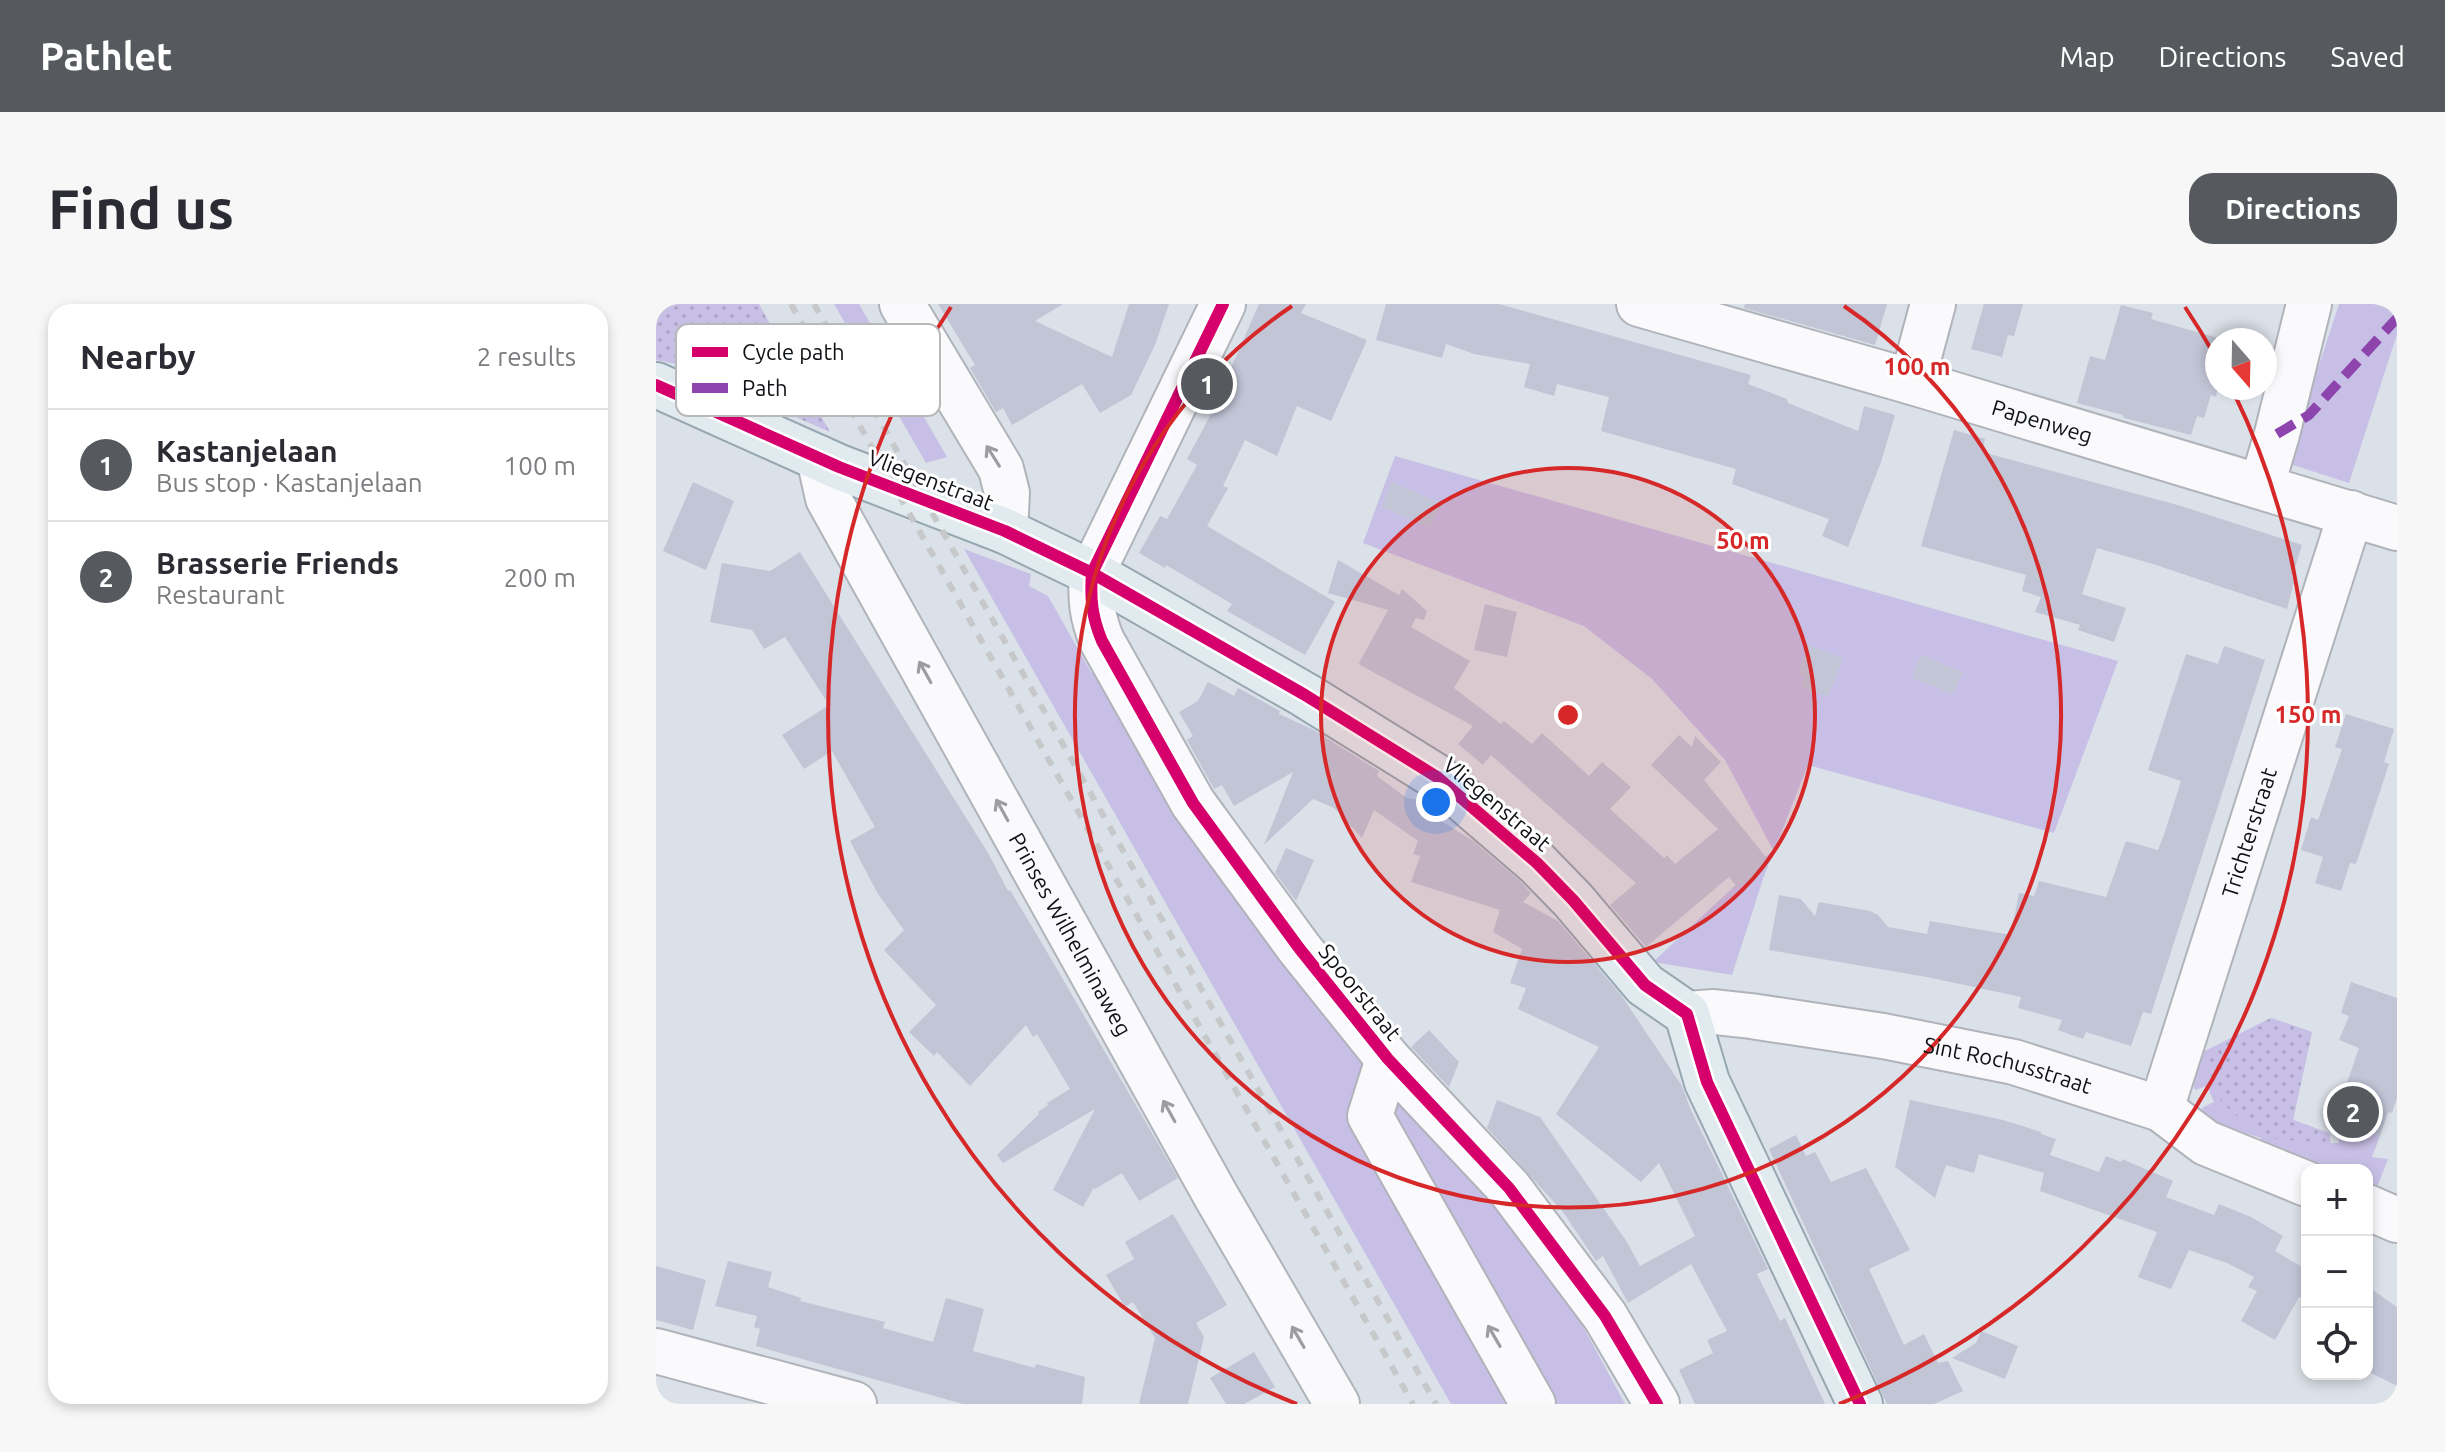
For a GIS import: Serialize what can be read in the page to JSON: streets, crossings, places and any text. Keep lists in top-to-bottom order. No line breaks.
{"streets":{"main road":["Vliegenstraat"],"street":["Papenweg","Trichterstraat","Prinses Wilhelminaweg","Spoorstraat","Sint Rochusstraat"]},"crossings":[["Papenweg","Trichterstraat"],["Vliegenstraat","Prinses Wilhelminaweg"],["Vliegenstraat","Spoorstraat"],["Vliegenstraat","Sint Rochusstraat"],["Trichterstraat","Sint Rochusstraat"]],"legend":["Cycle path","Path"],"north":"bottom","page":{"header":"Pathlet","nav":["Map","Directions","Saved"],"buttons":"Directions","title":"Find us","heading":["Nearby","2 results"],"pins":["1","2"],"list":[{"mark":"1","name":"Kastanjelaan","note":"Bus stop · Kastanjelaan","value":"100 m"},{"mark":"2","name":"Brasserie Friends","note":"Restaurant","value":"200 m"}],"map_buttons":["+","−"]},"rings":["100 m","50 m","150 m"]}
